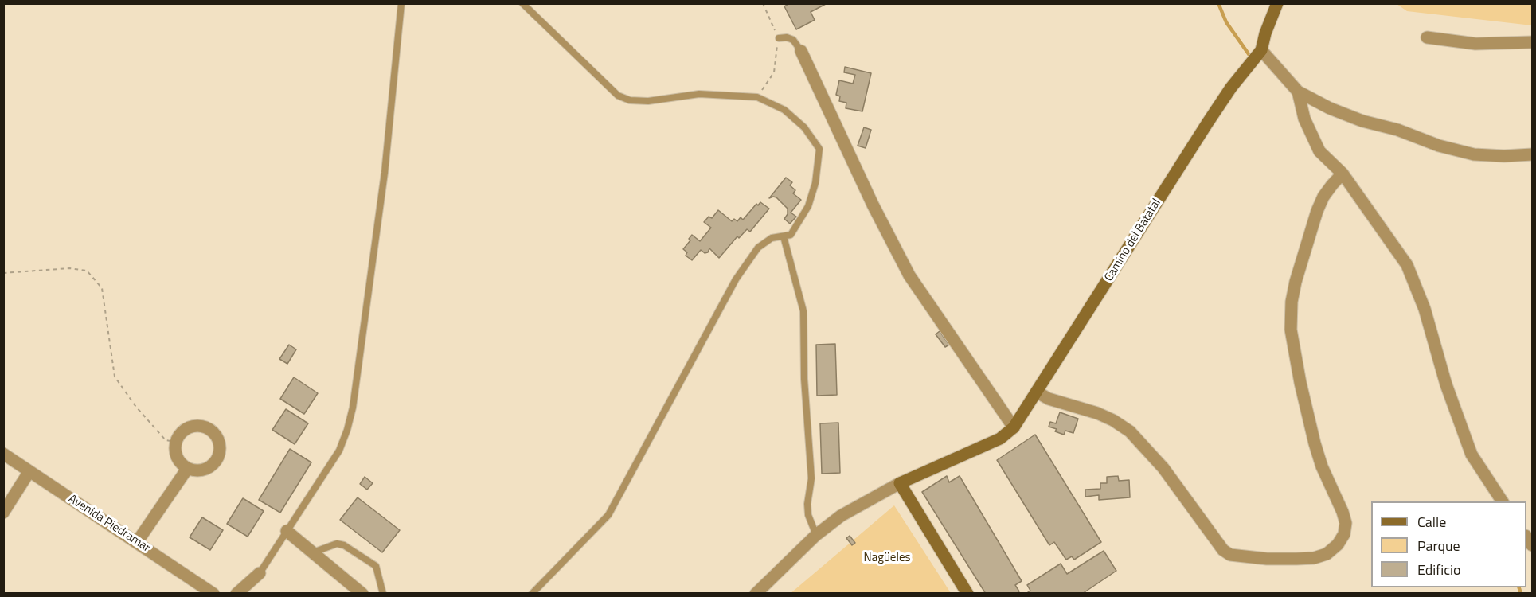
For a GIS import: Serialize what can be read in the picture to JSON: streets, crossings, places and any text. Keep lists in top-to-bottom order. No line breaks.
{"streets":{"street":["Camino del Batatal","Avenida Piedramar"]},"parks":["Nagüeles"],"legend":["Calle","Parque","Edificio"]}
